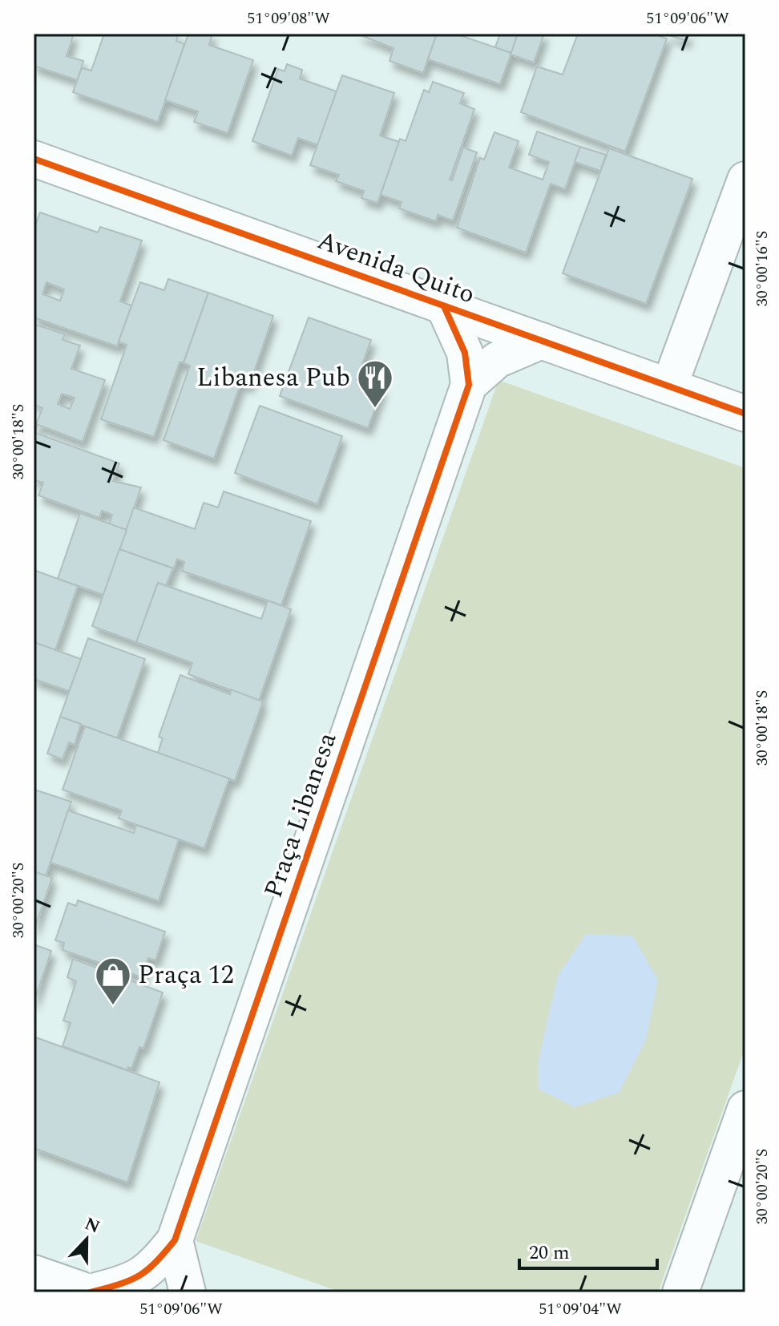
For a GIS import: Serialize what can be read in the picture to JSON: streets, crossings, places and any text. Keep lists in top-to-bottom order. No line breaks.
{"streets":{"street":["Avenida Quito","Praça Libanesa"]},"crossings":[["Avenida Quito","Praça Libanesa"]],"places":{"restaurant":["Libanesa Pub"],"shop":["Praça 12"]},"scale_bar":"20 m","north":"top","coordinates":["51°09'08\"W","51°09'06\"W","30°00'16\"S","30°00'18\"S","30°00'20\"S","51°09'04\"W"]}
